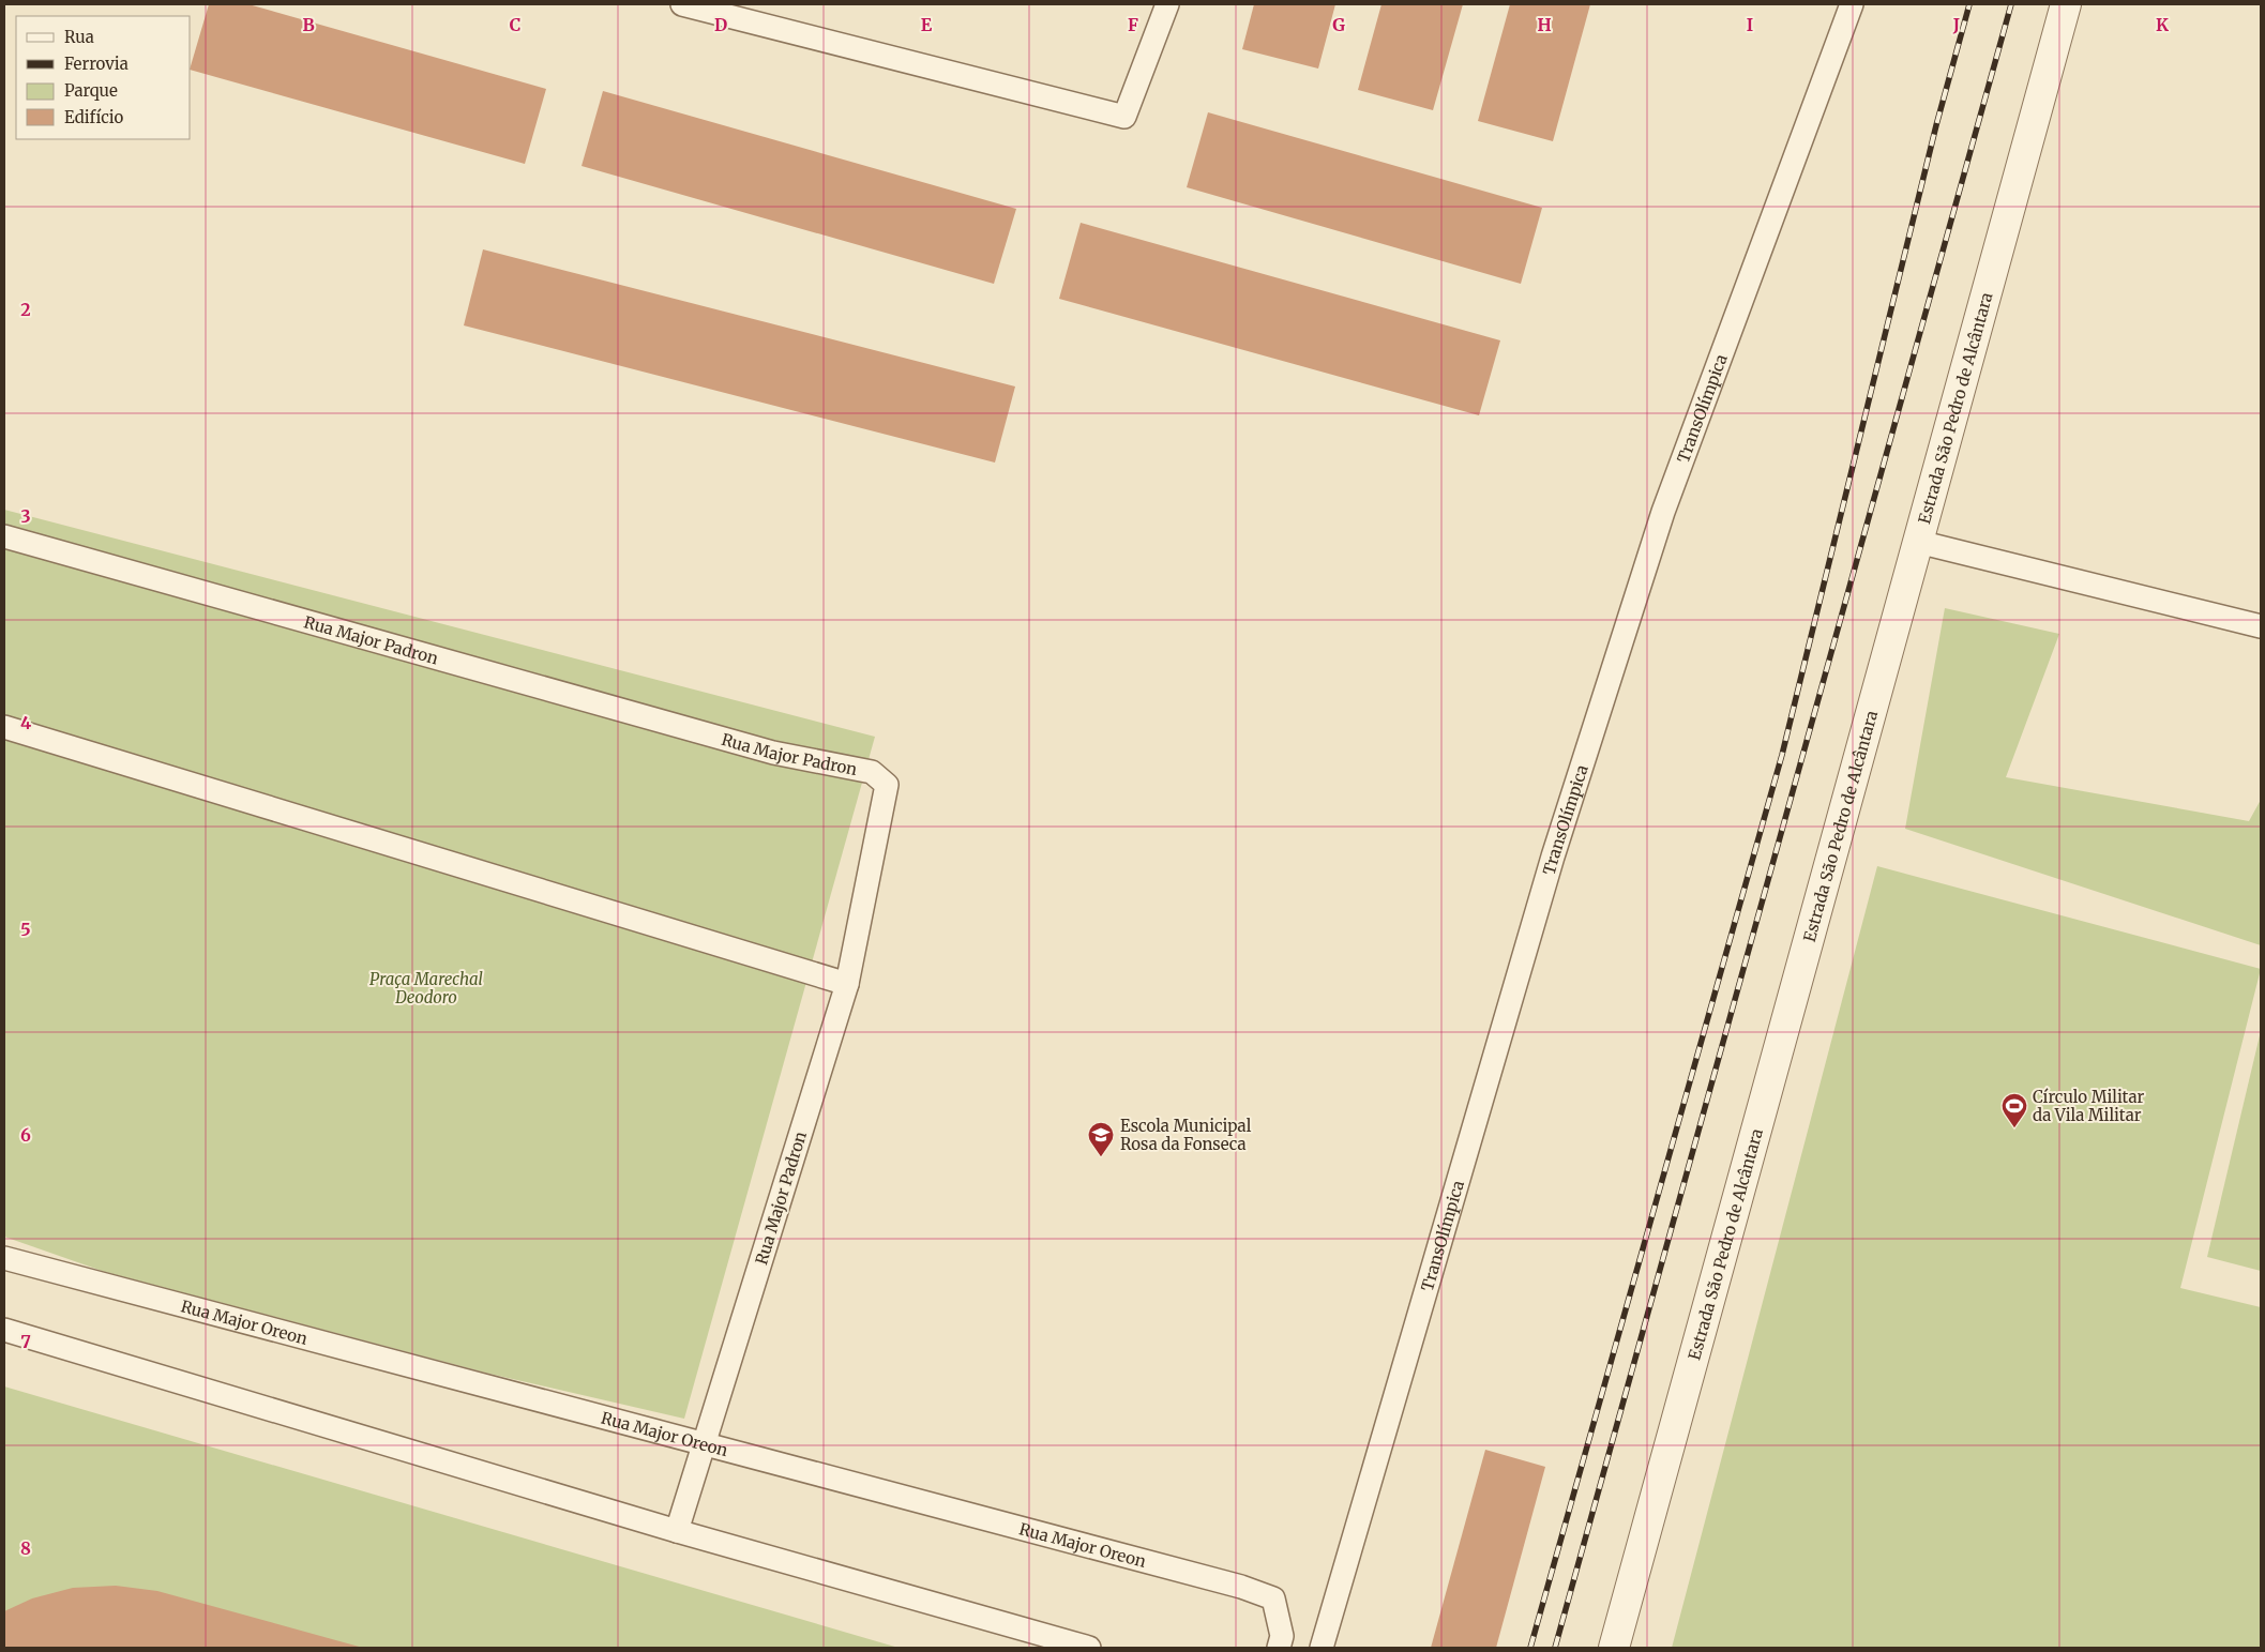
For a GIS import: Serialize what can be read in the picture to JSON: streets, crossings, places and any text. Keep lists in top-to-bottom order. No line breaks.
{"streets":{"street":["Estrada São Pedro de Alcântara"],"lane":["TransOlímpica","Rua Major Padron","Rua Major Oreon"]},"crossings":[["Rua Major Padron","Rua Major Oreon"]],"parks":["Praça Marechal Deodoro"],"places":{"sports":["Círculo Militar da Vila Militar"],"school or university":["Escola Municipal Rosa da Fonseca"]},"legend":["Rua","Ferrovia","Parque","Edifício"],"grid":{"columns":["B","C","D","E","F","G","H","I","J","K"],"rows":["2","3","4","5","6","7","8"]}}
